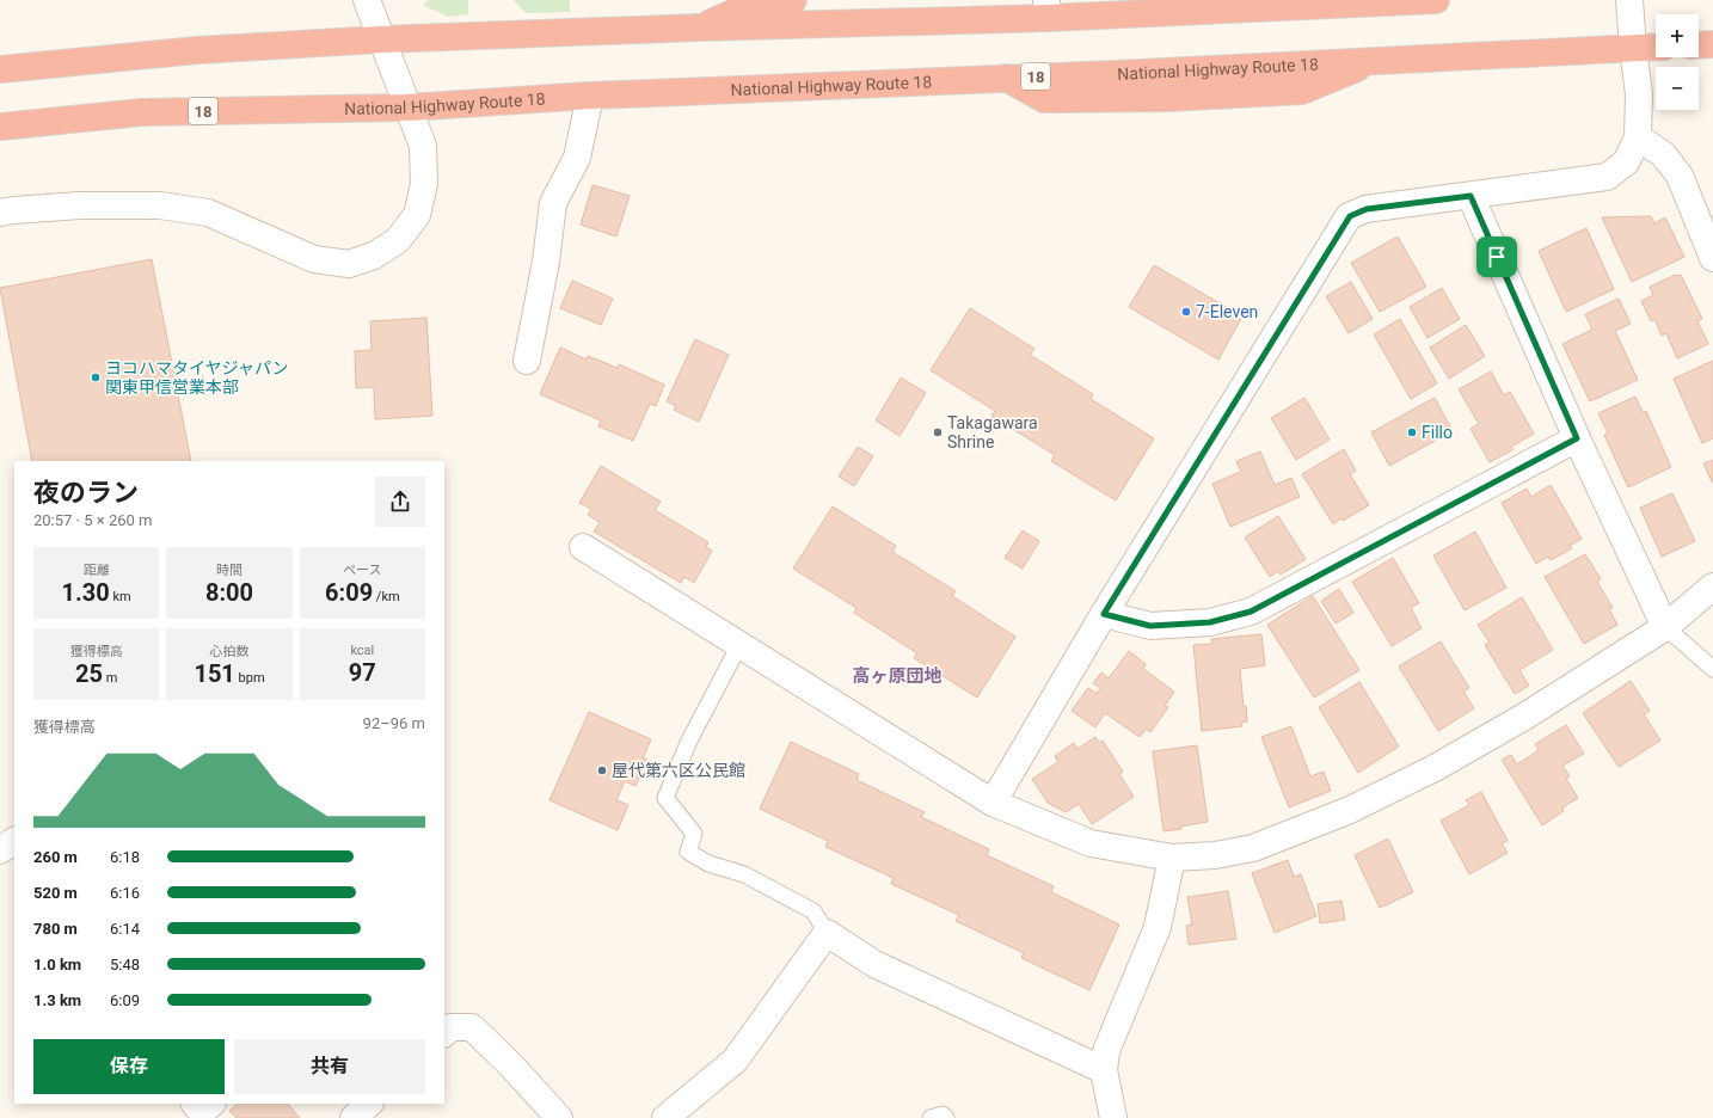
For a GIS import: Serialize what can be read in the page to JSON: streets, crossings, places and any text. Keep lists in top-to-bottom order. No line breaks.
{"streets":{"highway":["National Highway Route 18","18"]},"districts":["高ヶ原団地"],"places":["7-Eleven","ヨコハマタイヤジャパン 関東甲信営業本部","Takagawara Shrine","Fillo","屋代第六区公民館"],"page":{"map_buttons":["+","−"],"heading":["夜のラン","20:57 · 5 × 260 m"],"stats":[["距離","1.30 km"],["時間","8:00"],["ペース","6:09 /km"],["獲得標高","25 m"],["心拍数","151 bpm"],["kcal","97"]],"chart":["獲得標高","92–96 m"],"list":[{"name":"260 m","note":"6:18"},{"name":"520 m","note":"6:16"},{"name":"780 m","note":"6:14"},{"name":"1.0 km","note":"5:48"},{"name":"1.3 km","note":"6:09"}],"buttons":["保存","共有"]}}
